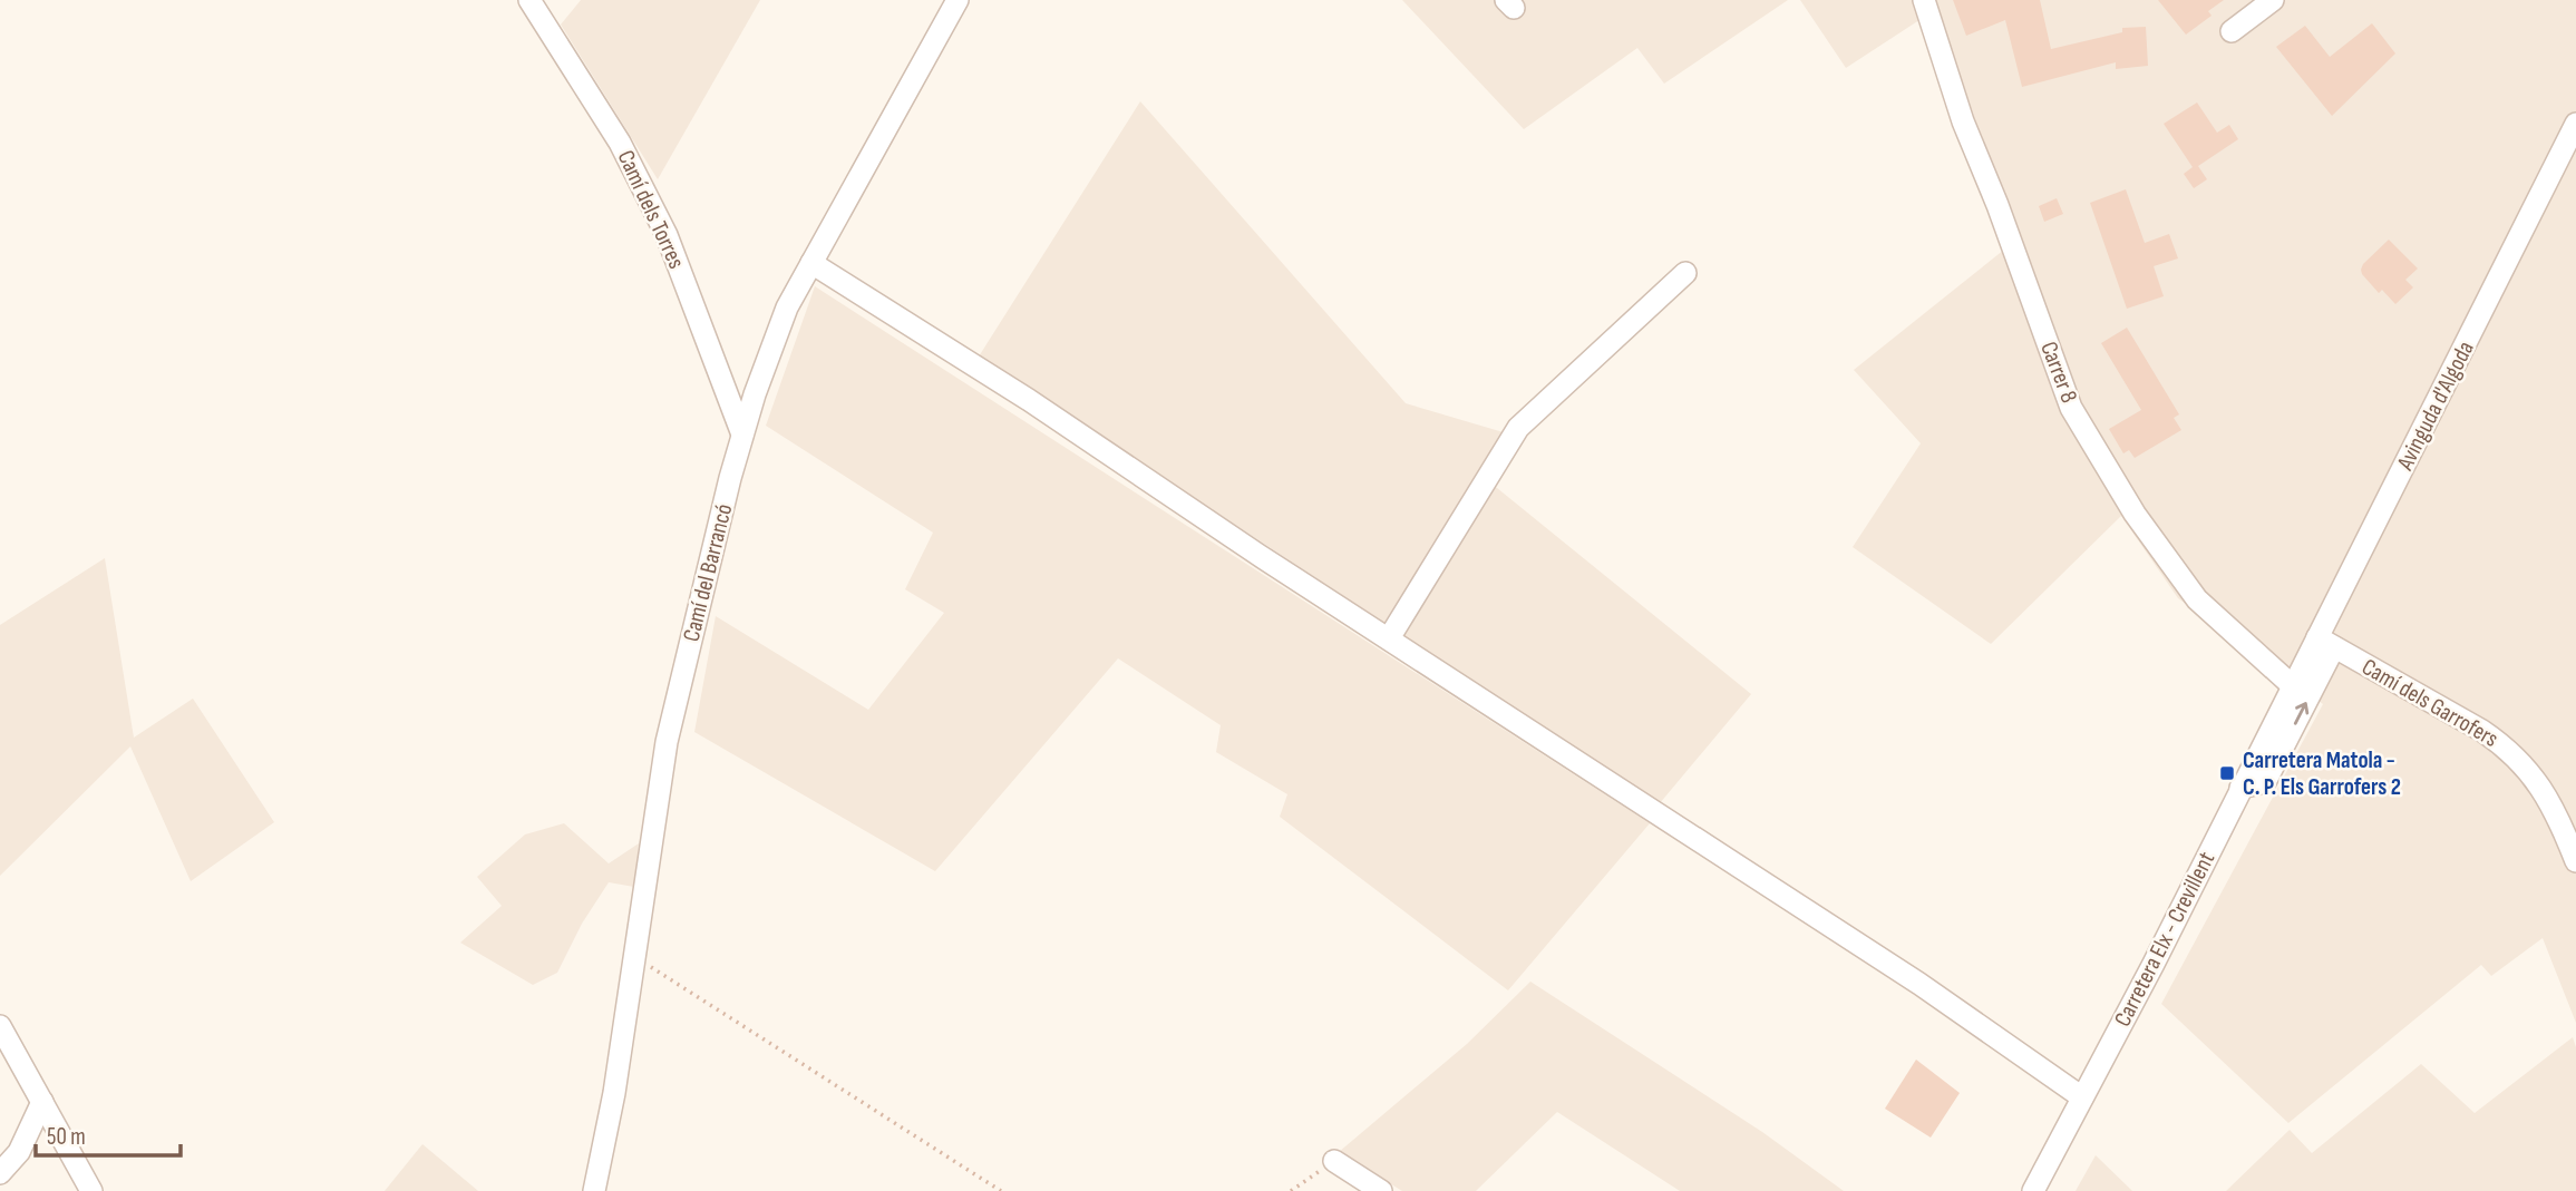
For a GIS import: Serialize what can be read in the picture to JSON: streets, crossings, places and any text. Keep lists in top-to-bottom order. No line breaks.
{"streets":{"street":["Camí dels Torres","Carrer 8","Avinguda d'Algoda","Camí del Barrancó","Camí dels Garrofers","Carretera Elx - Crevillent"]},"crossings":[["Camí dels Torres","Camí del Barrancó"],["Carrer 8","Avinguda d'Algoda"],["Carrer 8","Carretera Elx - Crevillent"],["Avinguda d'Algoda","Camí dels Garrofers"],["Avinguda d'Algoda","Carretera Elx - Crevillent"]],"places":{"transit":["Carretera Matola - C. P. Els Garrofers 2"]},"scale_bar":"50 m"}
